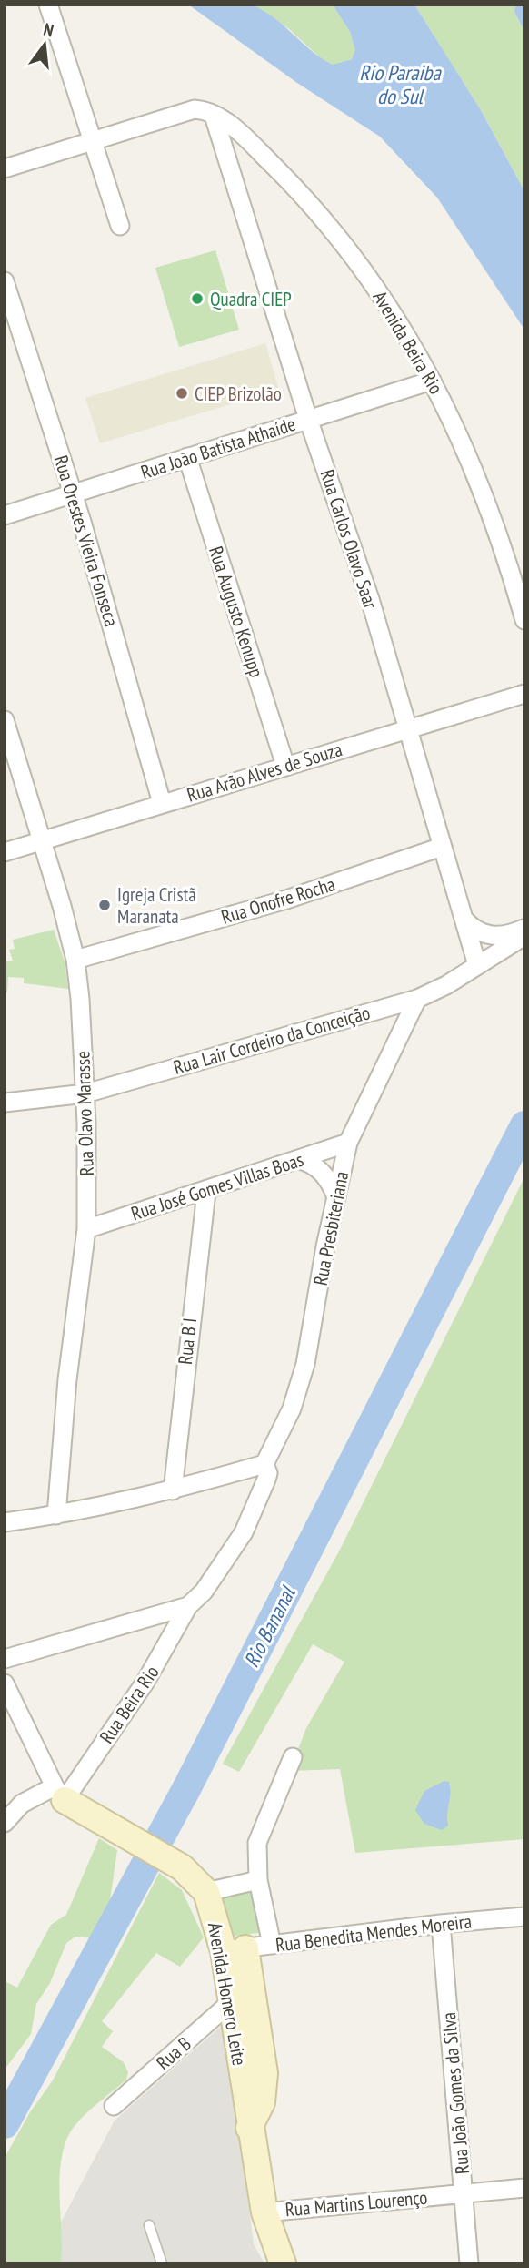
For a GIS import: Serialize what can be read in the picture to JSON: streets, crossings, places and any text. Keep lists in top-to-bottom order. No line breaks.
{"streets":{"street":["Avenida Beira Rio","Rua João Batista Athaíde","Rua Carlos Olavo Saar","Rua Orestes Vieira Fonseca","Rua Augusto Kenupp","Rua Arão Alves de Souza","Rua Onofre Rocha","Rua Lair Cordeiro da Conceição","Rua Olavo Marasse","Rua José Gomes Villas Boas","Rua Presbiteriana","Rua B I","Rua Beira Rio","Rua Benedita Mendes Moreira","Avenida Homero Leite","Rua B","Rua João Gomes da Silva","Rua Martins Lourenço"]},"crossings":[["Avenida Beira Rio","Rua João Batista Athaíde"],["Avenida Beira Rio","Rua Carlos Olavo Saar"],["Rua João Batista Athaíde","Rua Carlos Olavo Saar"],["Rua João Batista Athaíde","Rua Orestes Vieira Fonseca"],["Rua João Batista Athaíde","Rua Augusto Kenupp"],["Rua Carlos Olavo Saar","Rua Arão Alves de Souza"],["Rua Carlos Olavo Saar","Rua Onofre Rocha"],["Rua Carlos Olavo Saar","Rua Lair Cordeiro da Conceição"],["Rua Orestes Vieira Fonseca","Rua Arão Alves de Souza"],["Rua Augusto Kenupp","Rua Arão Alves de Souza"],["Rua Arão Alves de Souza","Rua Olavo Marasse"],["Rua Onofre Rocha","Rua Olavo Marasse"],["Rua Lair Cordeiro da Conceição","Rua Olavo Marasse"],["Rua Lair Cordeiro da Conceição","Rua Presbiteriana"],["Rua Olavo Marasse","Rua José Gomes Villas Boas"],["Rua José Gomes Villas Boas","Rua Presbiteriana"],["Rua José Gomes Villas Boas","Rua B I"],["Rua Presbiteriana","Rua Beira Rio"],["Rua Beira Rio","Avenida Homero Leite"],["Rua Benedita Mendes Moreira","Avenida Homero Leite"],["Rua Benedita Mendes Moreira","Rua João Gomes da Silva"],["Avenida Homero Leite","Rua B"],["Avenida Homero Leite","Rua Martins Lourenço"],["Rua João Gomes da Silva","Rua Martins Lourenço"]],"water":["Rio Paraiba do Sul","Rio Bananal"],"places":["Quadra CIEP","CIEP Brizolão","Igreja Cristã Maranata"],"north":"top"}
